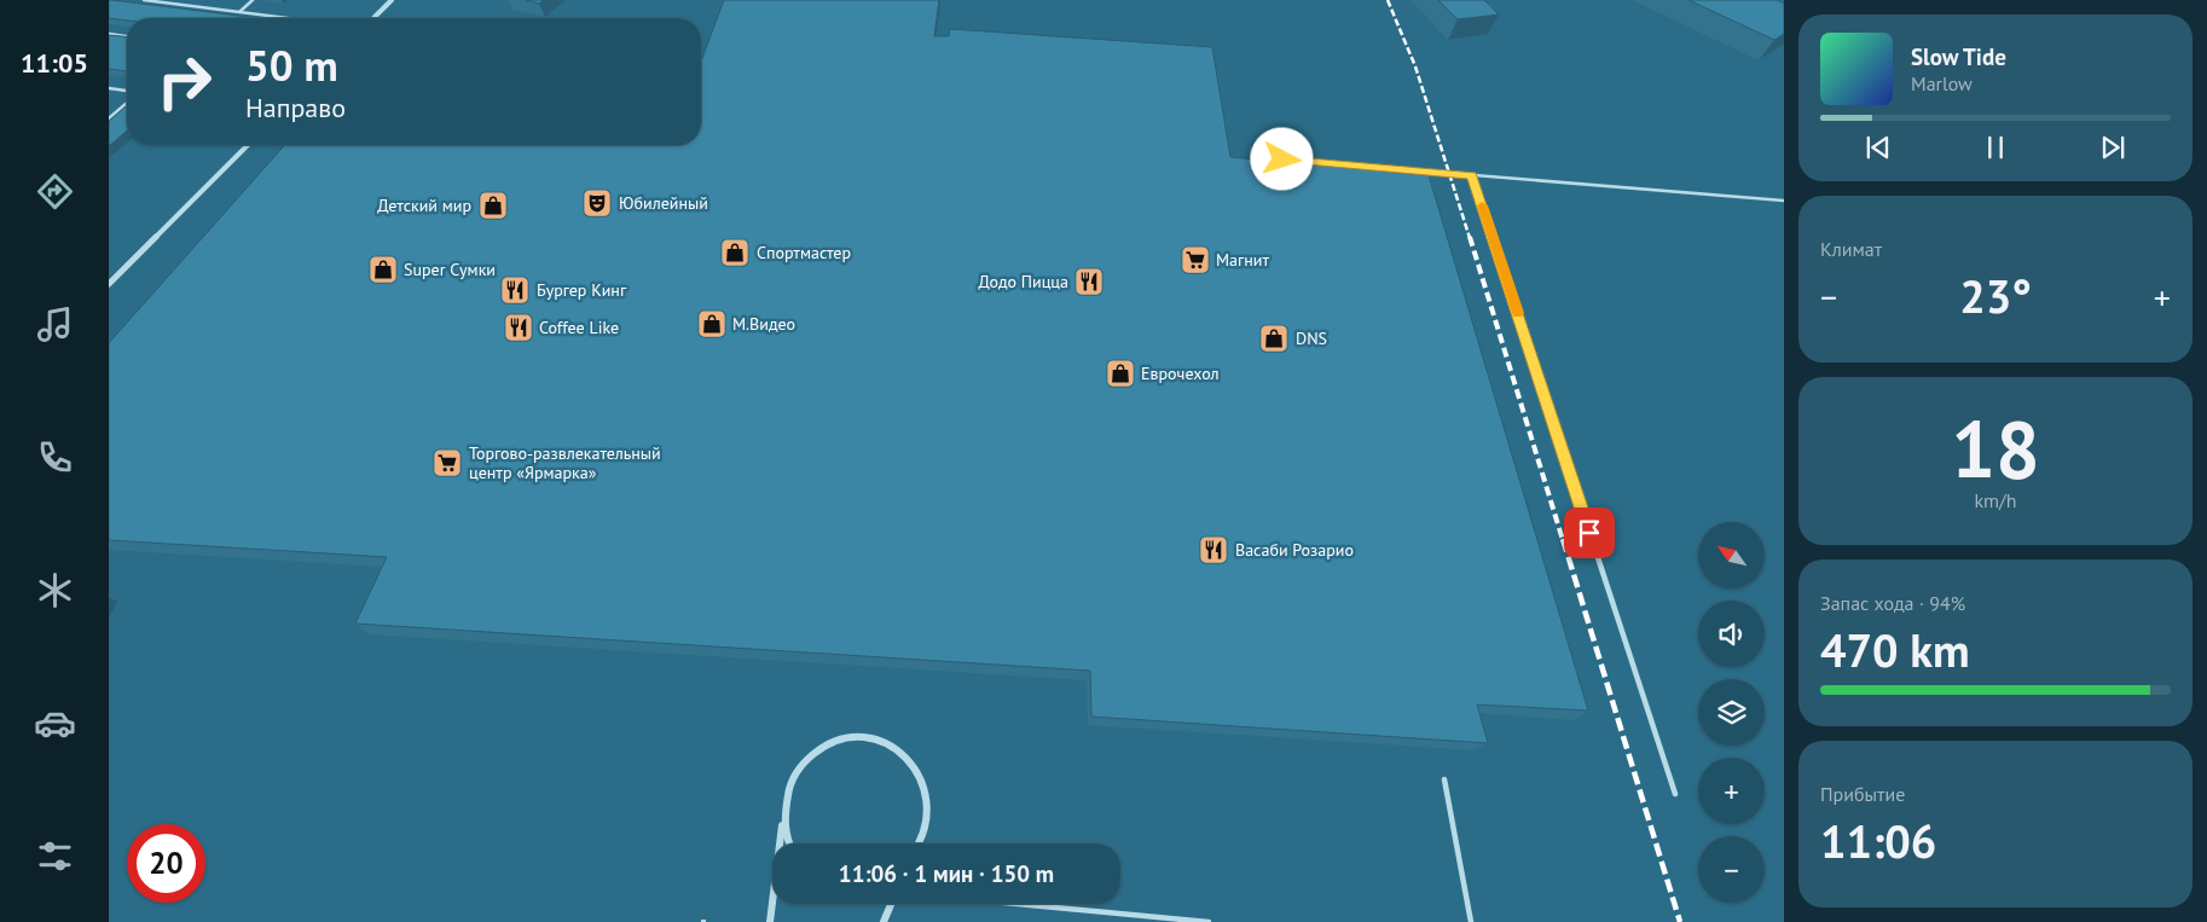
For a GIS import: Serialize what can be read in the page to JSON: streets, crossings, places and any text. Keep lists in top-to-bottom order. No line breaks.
{"places":{"theatre":["Юбилейный"],"shop":["Детский мир","Спортмастер","Super Сумки","М.Видео","DNS","Еврочехол"],"supermarket":["Магнит","Торгово-развлекательный центр «Ярмарка»"],"restaurant":["Додо Пицца","Бургер Кинг","Coffee Like","Васаби Розарио"]},"north":"top left","page":{"tabs":"11:05","turn":["50 m","Направо"],"song":["Slow Tide","Marlow"],"tile":["Климат",["18","km/h"],["Запас хода · 94%","470 km"],["Прибытие","11:06"]],"heat":["−","23°","+"],"map_buttons":["+","−"],"limit":"20","trip":"11:06 · 1 мин · 150 m"}}
